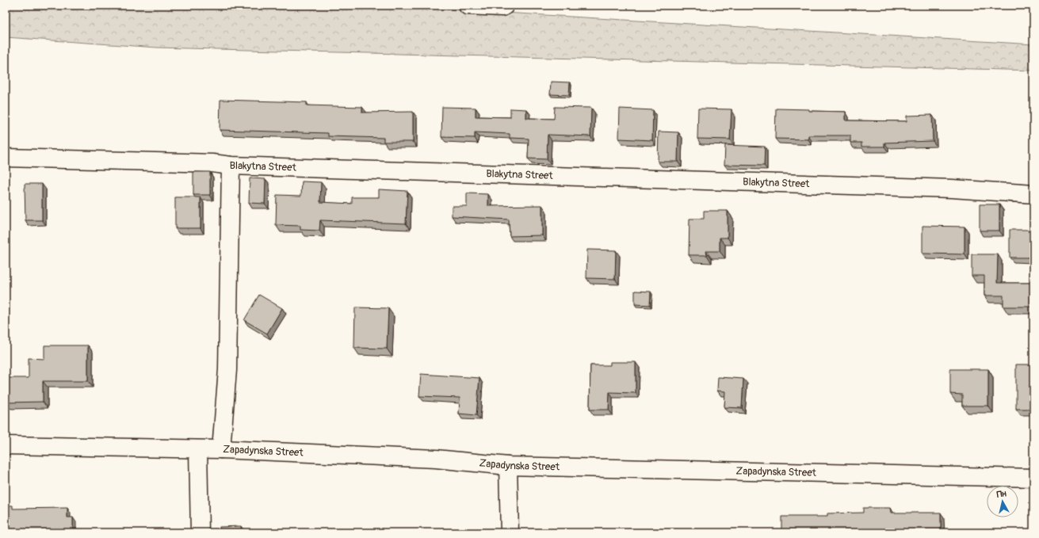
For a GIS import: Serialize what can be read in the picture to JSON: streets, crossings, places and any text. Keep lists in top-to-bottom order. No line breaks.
{"streets":{"street":["Blakytna Street","Zapadynska Street"]},"north":"top"}
